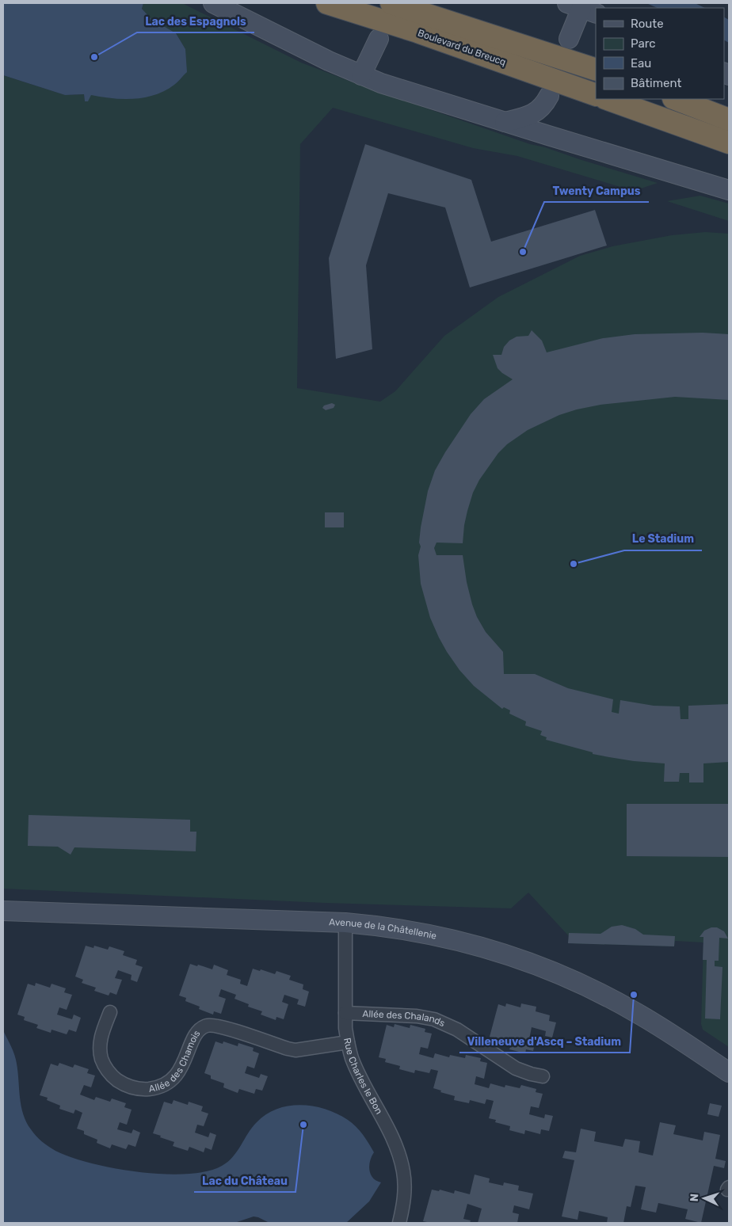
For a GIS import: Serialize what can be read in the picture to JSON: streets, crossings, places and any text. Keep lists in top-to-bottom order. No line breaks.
{"streets":{"highway":["Boulevard du Breucq"],"street":["Avenue de la Châtellenie","Allée des Chalands","Allée des Chamois","Rue Charles le Bon"]},"crossings":[["Avenue de la Châtellenie","Rue Charles le Bon"],["Allée des Chalands","Rue Charles le Bon"],["Allée des Chamois","Rue Charles le Bon"]],"places":["Lac des Espagnols","Twenty Campus","Le Stadium","Villeneuve d'Ascq – Stadium","Lac du Château"],"legend":["Route","Parc","Eau","Bâtiment"],"north":"left"}
